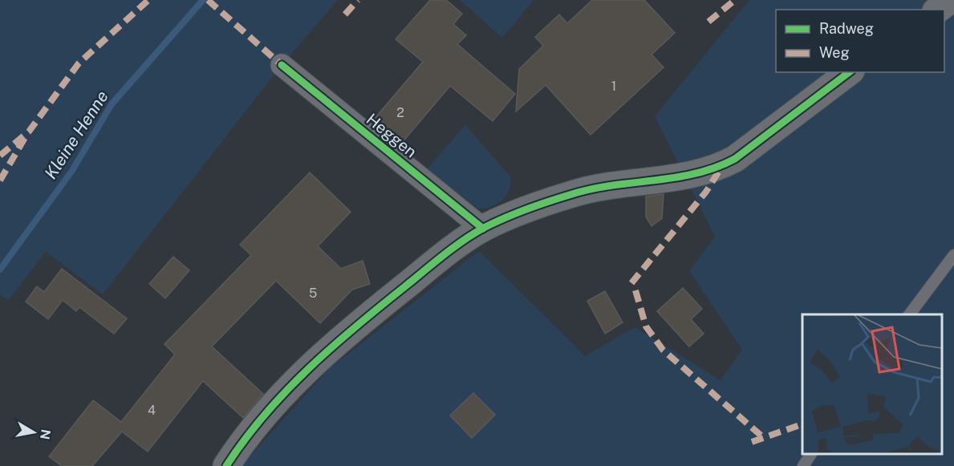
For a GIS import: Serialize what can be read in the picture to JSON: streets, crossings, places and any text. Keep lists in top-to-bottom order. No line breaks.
{"streets":{"street":["Heggen"]},"water":["Kleine Henne"],"house_numbers":["1","2","5","4"],"legend":["Radweg","Weg"],"north":"right"}
